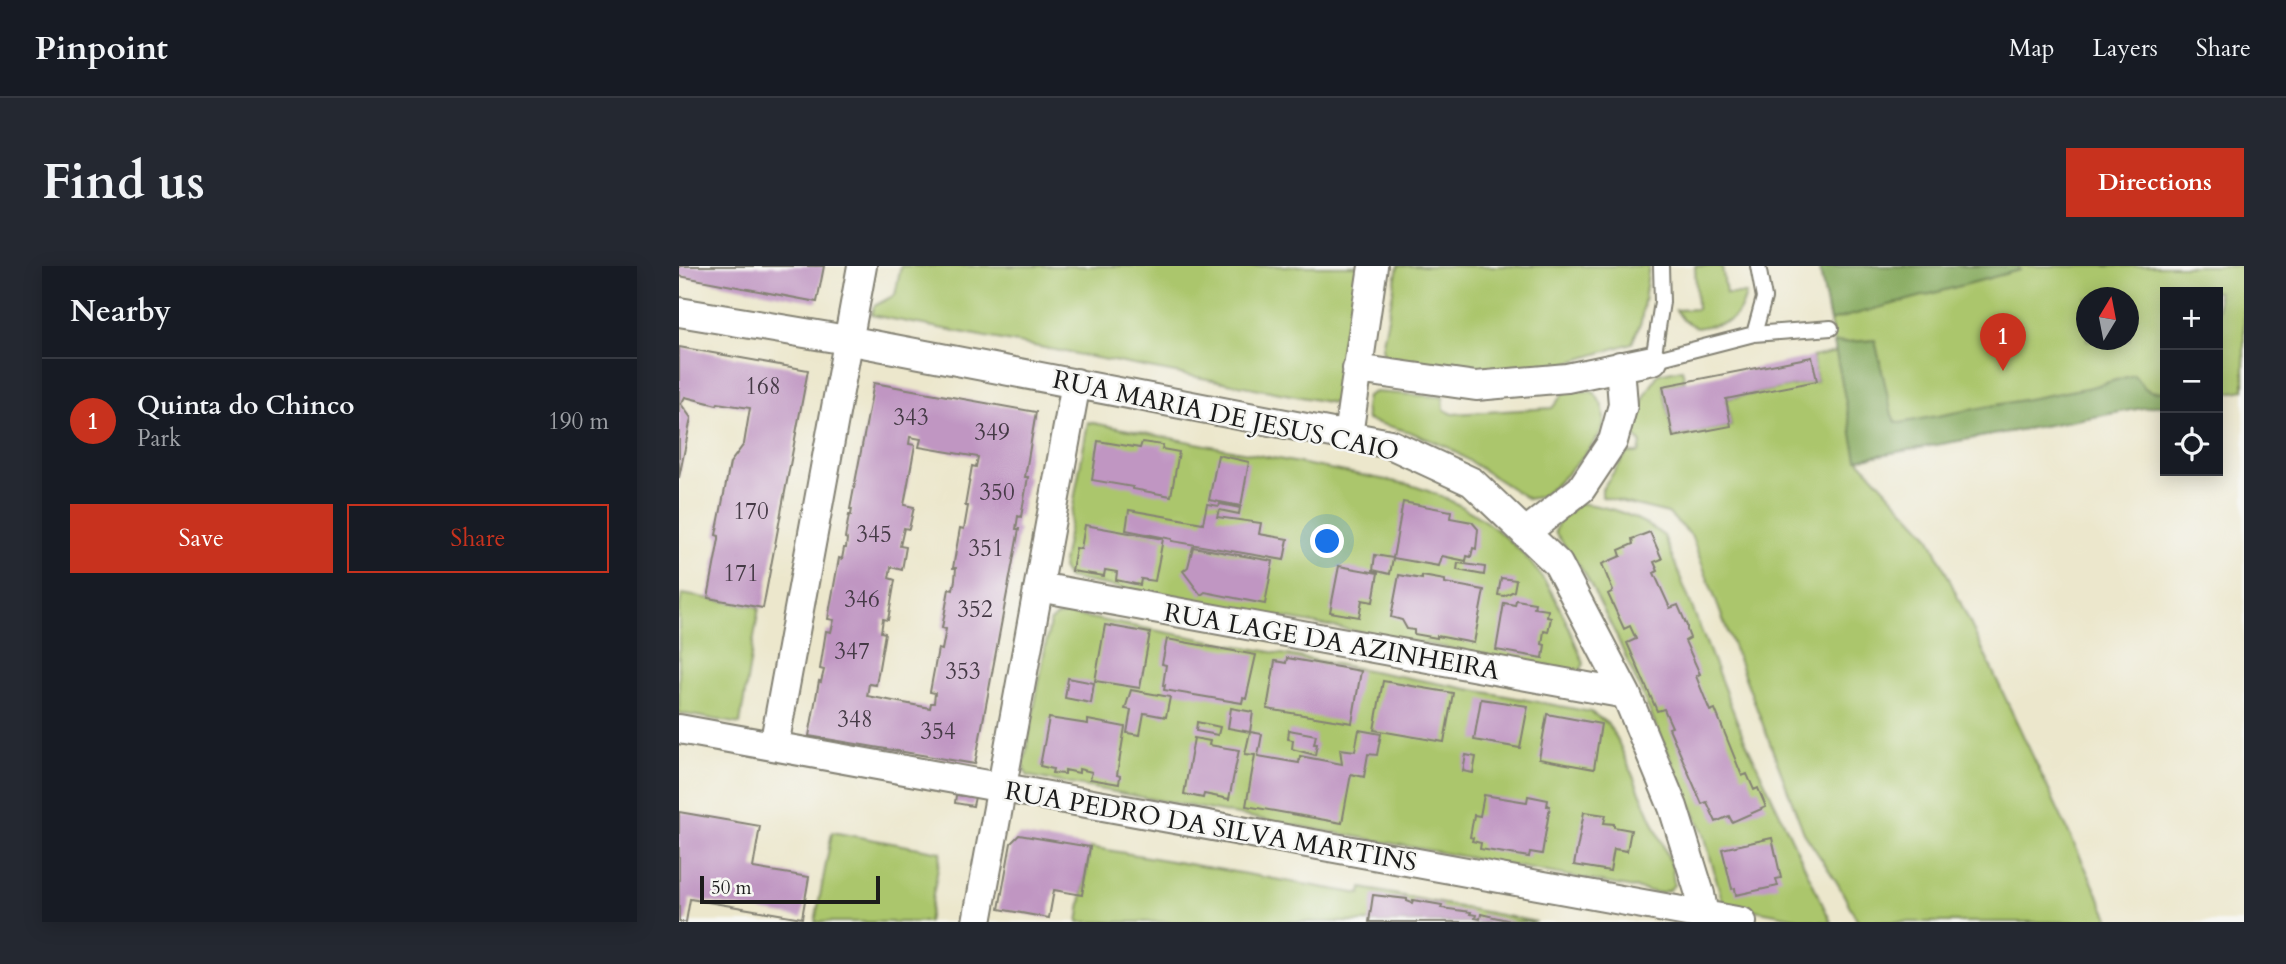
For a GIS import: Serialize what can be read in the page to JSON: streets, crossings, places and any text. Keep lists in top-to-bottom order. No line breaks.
{"streets":{"street":["RUA MARIA DE JESUS CAIO","RUA LAGE DA AZINHEIRA","RUA PEDRO DA SILVA MARTINS"]},"crossings":[["RUA MARIA DE JESUS CAIO","RUA LAGE DA AZINHEIRA"],["RUA MARIA DE JESUS CAIO","RUA PEDRO DA SILVA MARTINS"]],"house_numbers":["168","343","349","350","170","345","351","171","346","352","347","353","348","354"],"scale_bar":"50 m","north":"top","page":{"header":"Pinpoint","nav":["Map","Layers","Share"],"buttons":["Directions",["Save","Share"]],"title":"Find us","heading":"Nearby","map_buttons":["+","−"],"pins":"1","list":[{"mark":"1","name":"Quinta do Chinco","note":"Park","value":"190 m"}],"scale":"50 m"}}
